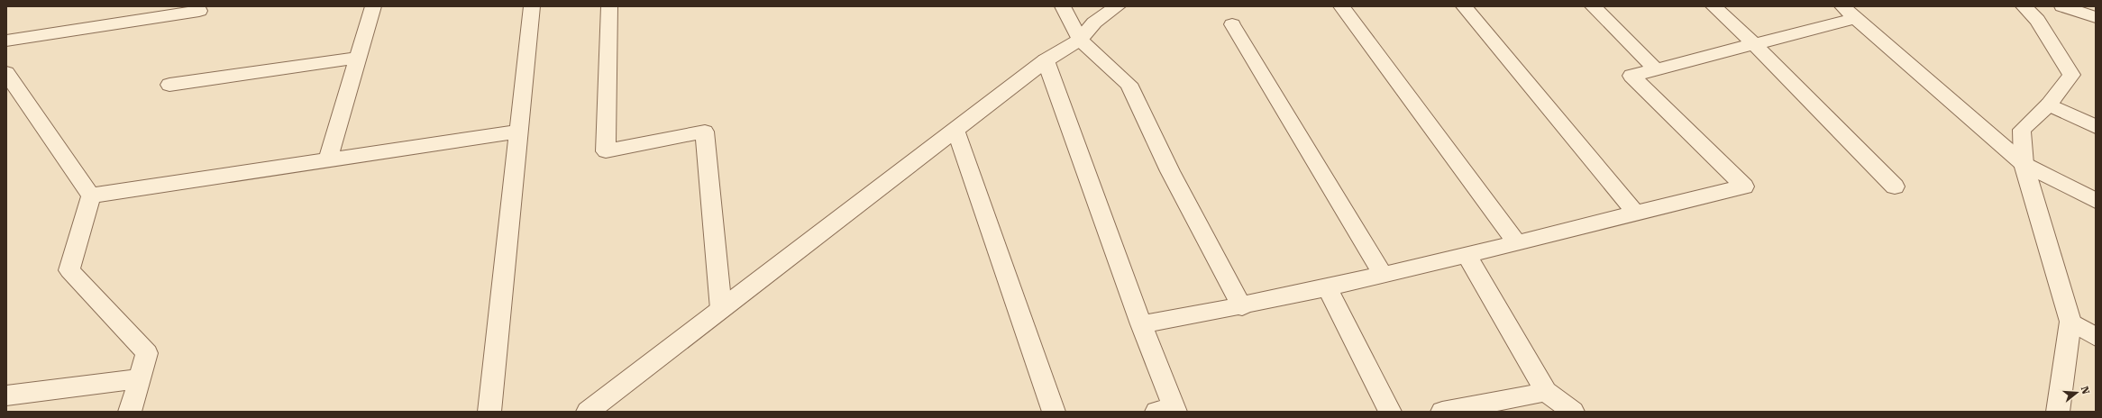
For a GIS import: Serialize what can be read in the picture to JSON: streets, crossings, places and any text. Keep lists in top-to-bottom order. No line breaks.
{"north":"right"}
